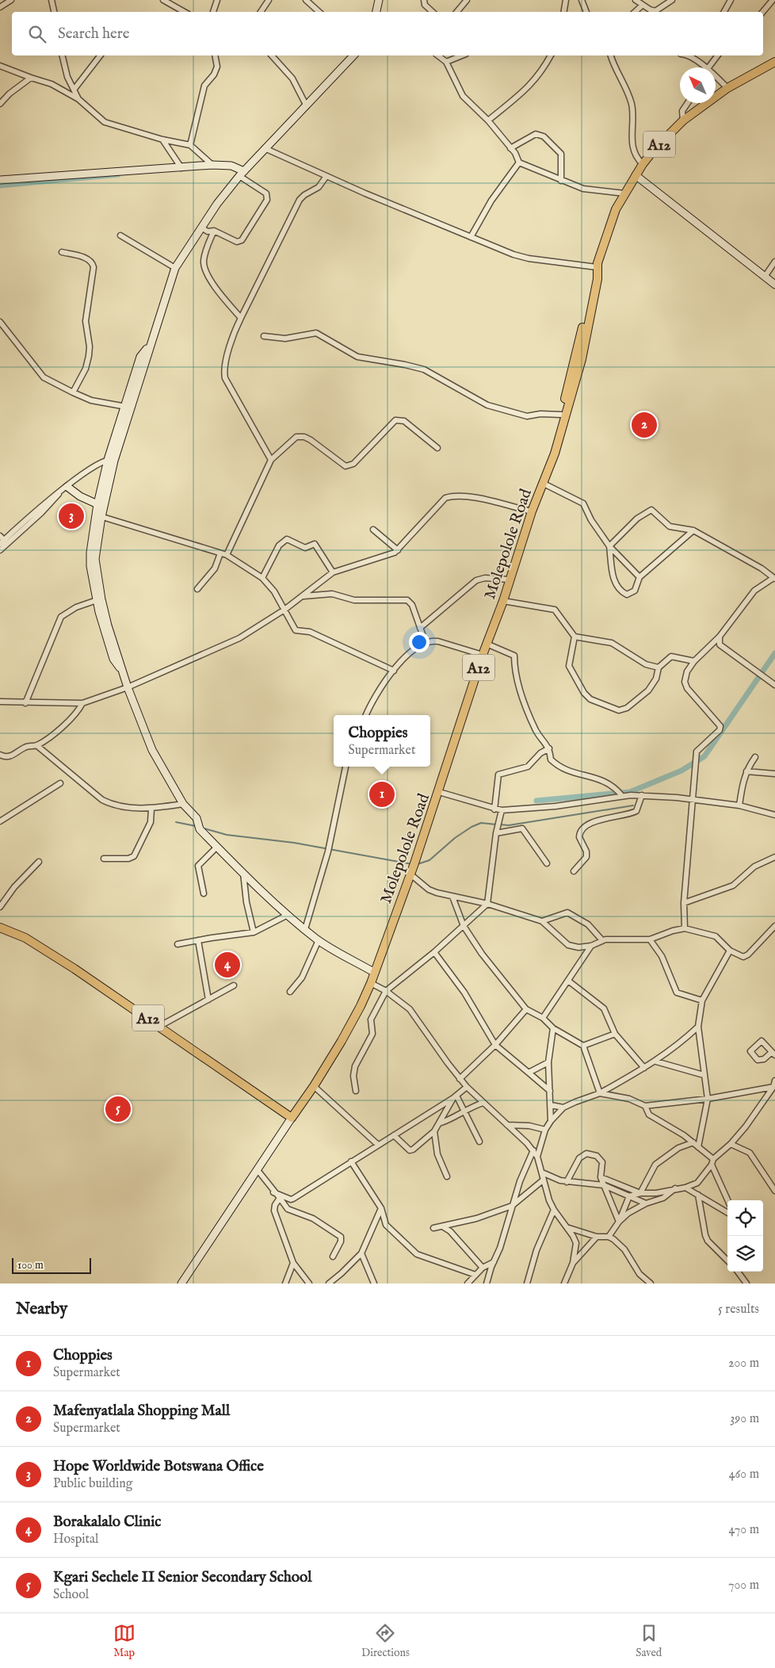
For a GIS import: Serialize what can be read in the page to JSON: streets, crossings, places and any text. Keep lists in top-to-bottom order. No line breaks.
{"streets":{"main road":["A12","Molepolole Road"]},"crossings":[["A12","Molepolole Road"]],"scale_bar":"100 m","north":"top left","page":{"search":"Search here","pins":["2","3","1","4","5"],"popup":["Choppies","Supermarket"],"scale":"100 m","heading":["Nearby","5 results"],"list":[{"mark":"1","name":"Choppies","note":"Supermarket","value":"200 m"},{"mark":"2","name":"Mafenyatlala Shopping Mall","note":"Supermarket","value":"390 m"},{"mark":"3","name":"Hope Worldwide Botswana Office","note":"Public building","value":"460 m"},{"mark":"4","name":"Borakalalo Clinic","note":"Hospital","value":"470 m"},{"mark":"5","name":"Kgari Sechele II Senior Secondary School","note":"School","value":"700 m"}],"nav":["Map","Directions","Saved"]}}
